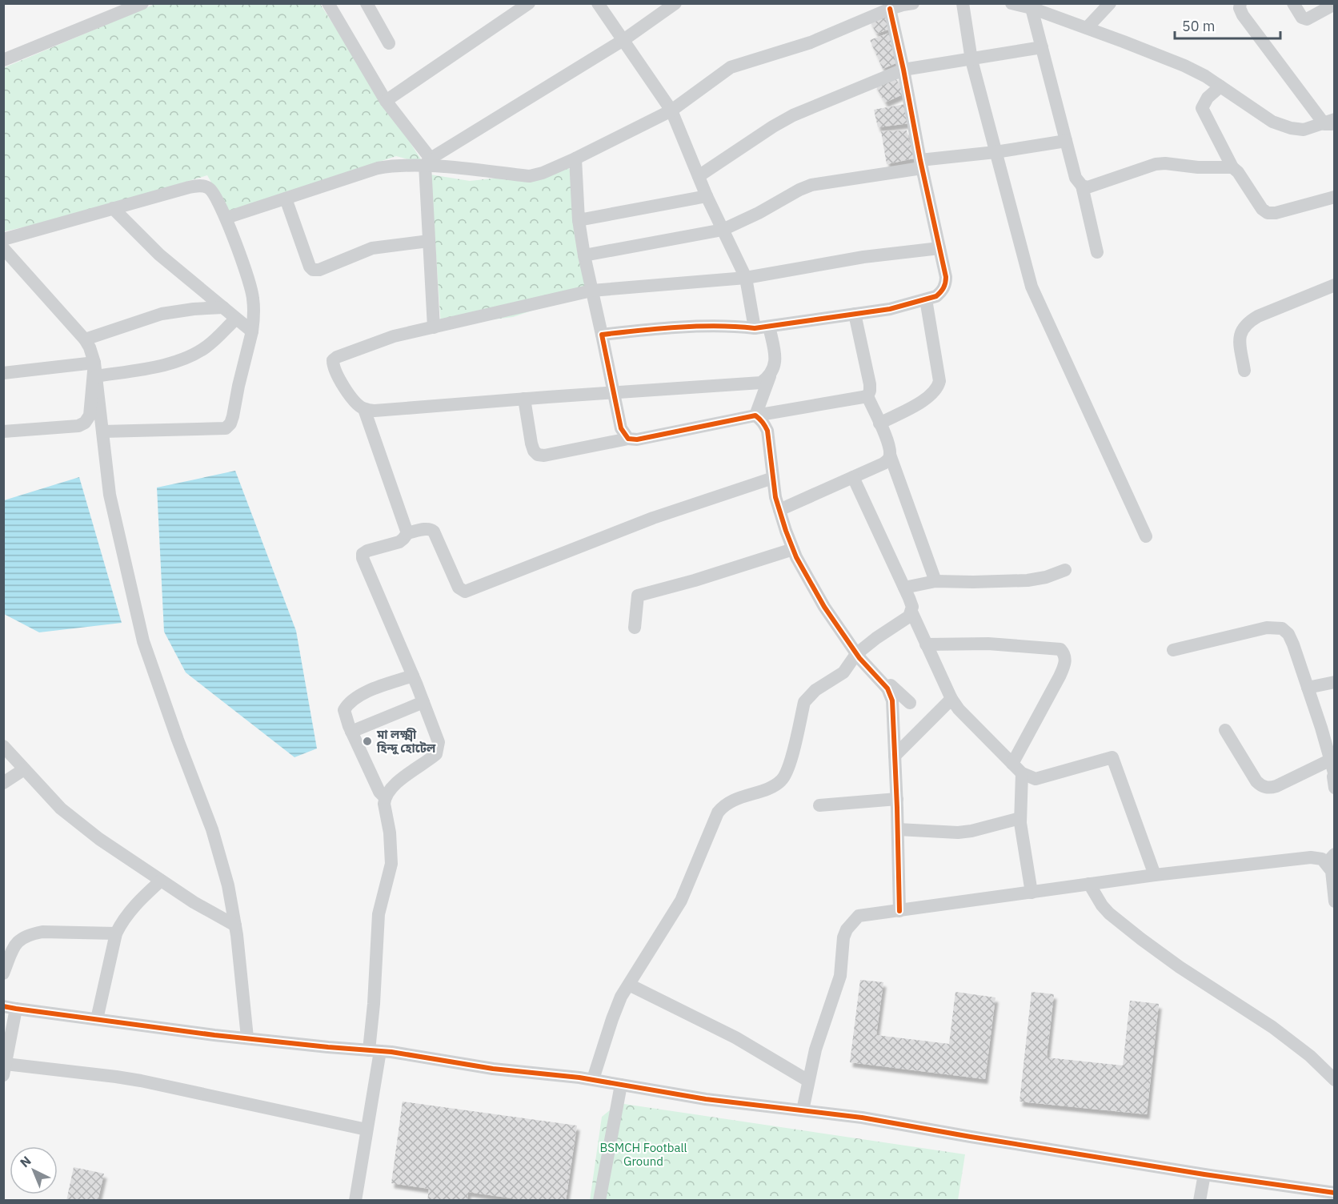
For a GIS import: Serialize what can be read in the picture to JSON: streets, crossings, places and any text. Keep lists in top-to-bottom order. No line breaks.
{"parks":["BSMCH Football Ground"],"places":["মা লক্ষ্মী হিন্দু হোটেল"],"scale_bar":"50 m","north":"top left"}
